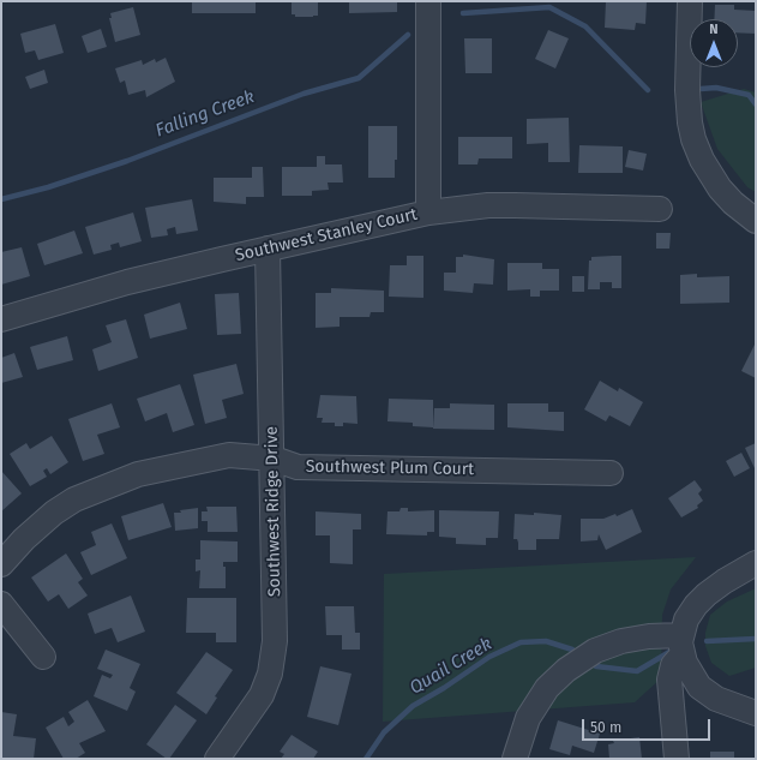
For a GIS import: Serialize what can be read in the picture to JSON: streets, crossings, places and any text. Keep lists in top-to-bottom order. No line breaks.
{"streets":{"street":["Southwest Stanley Court","Southwest Plum Court","Southwest Ridge Drive"]},"crossings":[["Southwest Stanley Court","Southwest Ridge Drive"],["Southwest Plum Court","Southwest Ridge Drive"]],"water":["Falling Creek","Quail Creek"],"scale_bar":"50 m","north":"top"}
